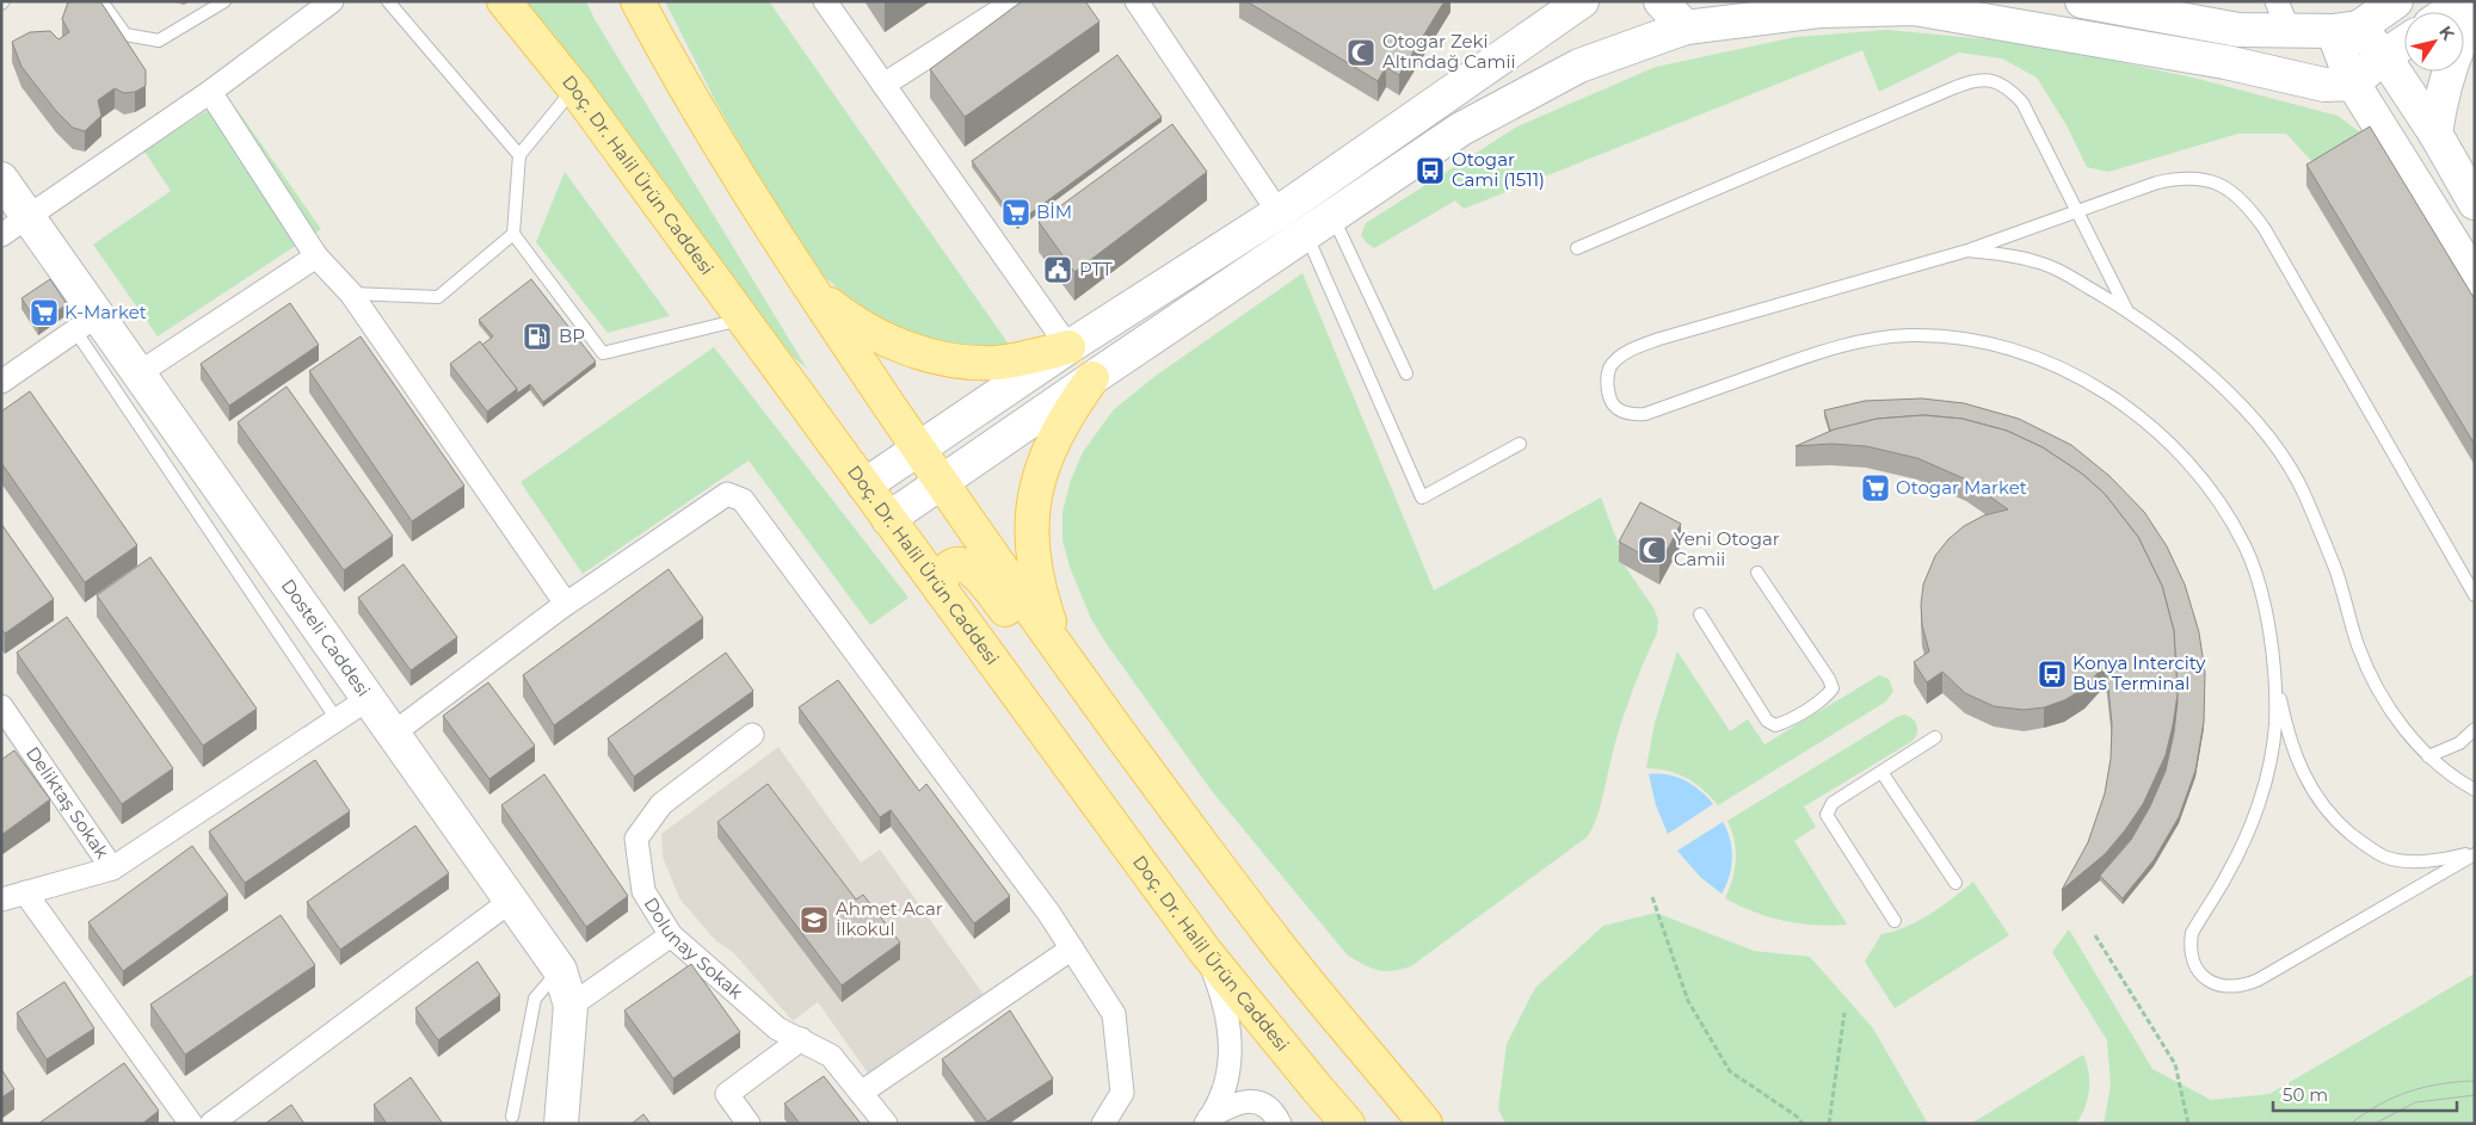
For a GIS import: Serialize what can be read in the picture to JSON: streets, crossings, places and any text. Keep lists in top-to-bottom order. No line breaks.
{"streets":{"main road":["Doç. Dr. Halil Ürün Caddesi"],"street":["Dosteli Caddesi","Deliktaş Sokak","Dolunay Sokak"]},"places":{"mosque":["Otogar Zeki Altındağ Camii","Yeni Otogar Camii"],"bus stop":["Otogar Cami (1511)","Konya Intercity Bus Terminal"],"supermarket":["BİM","K-Market","Otogar Market"],"public building":["PTT"],"fuel station":["BP"],"school or university":["Ahmet Acar İlkokul"]},"scale_bar":"50 m","north":"top right"}
